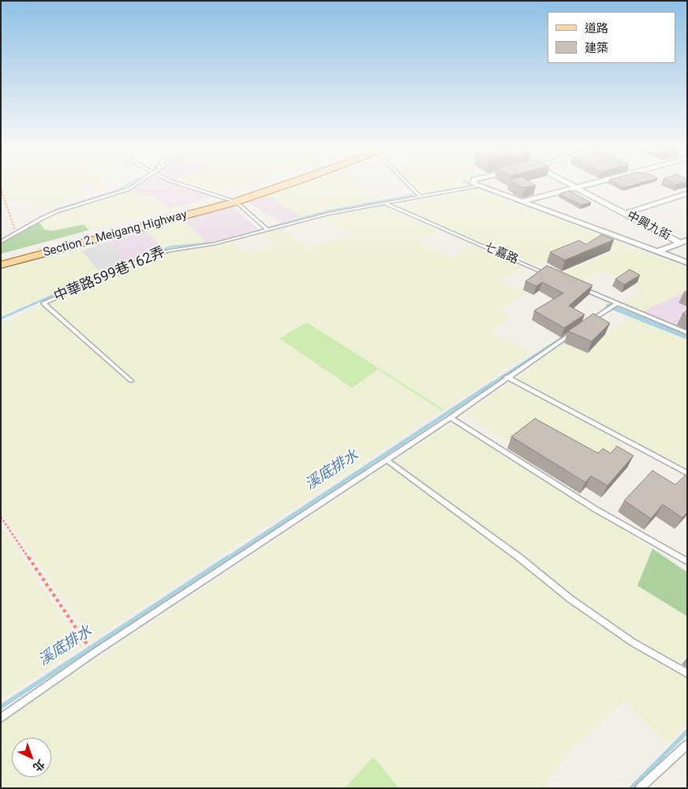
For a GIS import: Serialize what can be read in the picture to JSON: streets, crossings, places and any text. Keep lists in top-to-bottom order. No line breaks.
{"streets":{"main road":["Section 2, Meigang Highway"],"street":["中興九街"],"lane":["七嘉路","中華路599巷162弄"]},"water":["溪底排水"],"legend":["道路","建築"],"north":"bottom right"}
